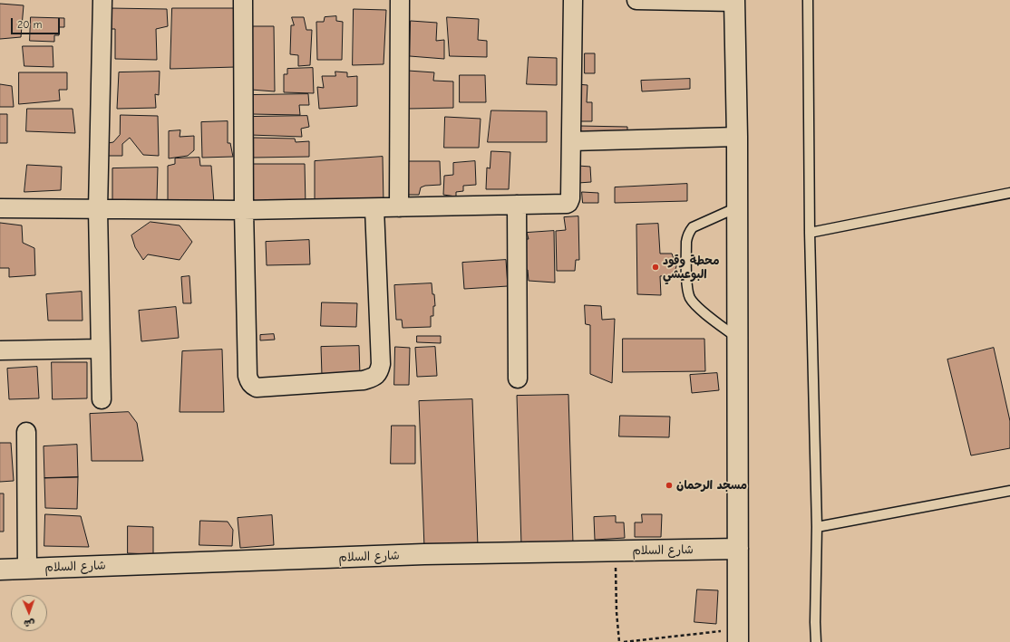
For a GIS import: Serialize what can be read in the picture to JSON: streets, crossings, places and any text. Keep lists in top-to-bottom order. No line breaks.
{"streets":{"main road":["شارع السلام"]},"places":["محطة وقود البوعيشي","مسجد الرحمان"],"scale_bar":"20 m","north":"bottom"}
